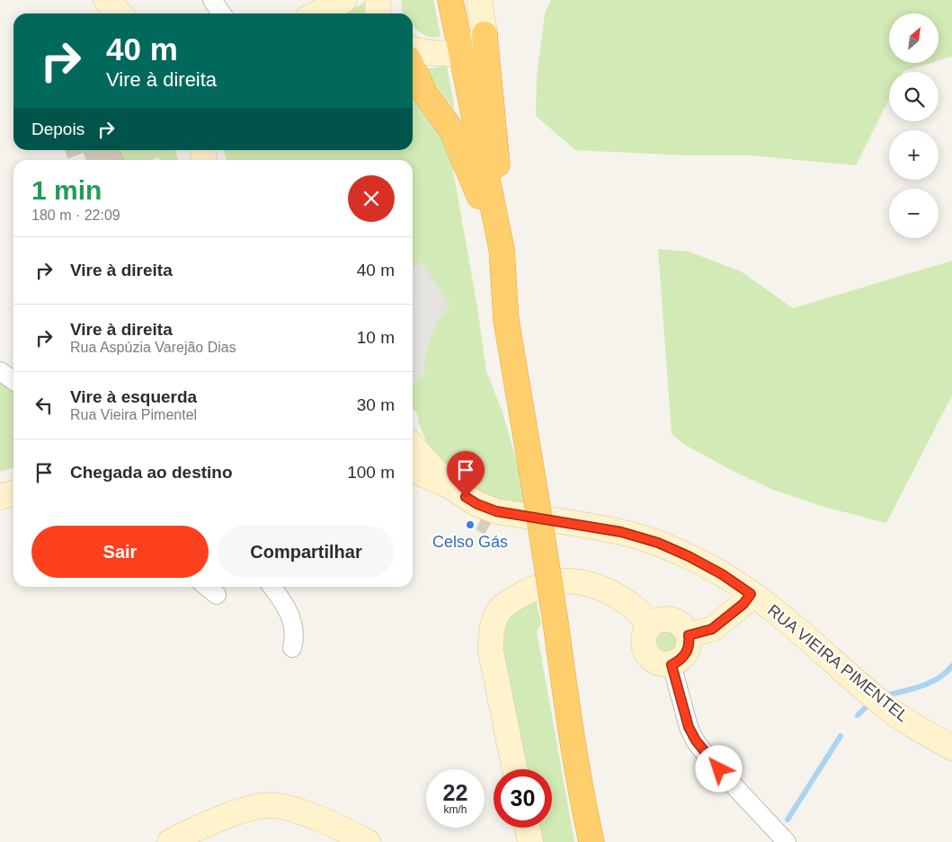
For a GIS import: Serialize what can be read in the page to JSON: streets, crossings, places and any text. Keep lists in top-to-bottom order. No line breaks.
{"streets":{"street":["RUA VIEIRA PIMENTEL"]},"places":["Celso Gás"],"north":"top right","page":{"map_buttons":["+","−"],"turn":["40 m","Vire à direita"],"then":"Depois","heading":["1 min","180 m · 22:09"],"list":[{"name":"Vire à direita","value":"40 m"},{"name":"Vire à direita","note":"Rua Aspúzia Varejão Dias","value":"10 m"},{"name":"Vire à esquerda","note":"Rua Vieira Pimentel","value":"30 m"},{"name":"Chegada ao destino","value":"100 m"}],"buttons":["Sair","Compartilhar"],"speed":"22 km/h","limit":"30"}}
